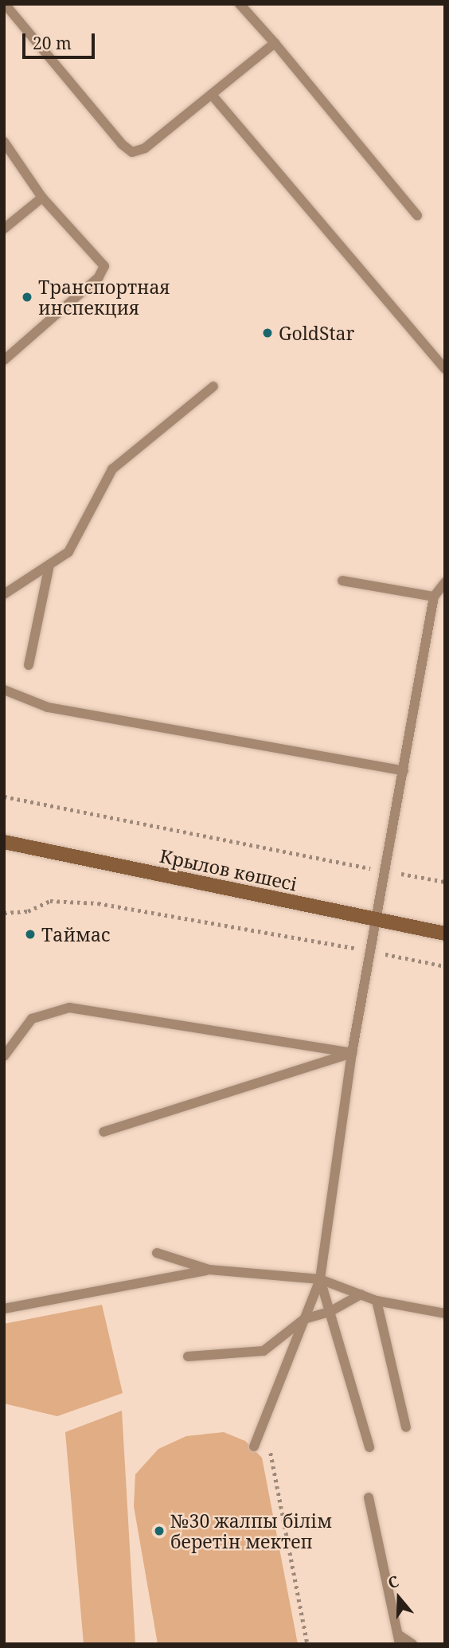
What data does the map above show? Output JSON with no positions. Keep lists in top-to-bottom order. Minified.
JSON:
{"streets":{"main road":["Крылов көшесі"]},"places":["Транспортная инспекция","GoldStar","Таймас","№30 жалпы білім беретін мектеп"],"scale_bar":"20 m","north":"top"}
